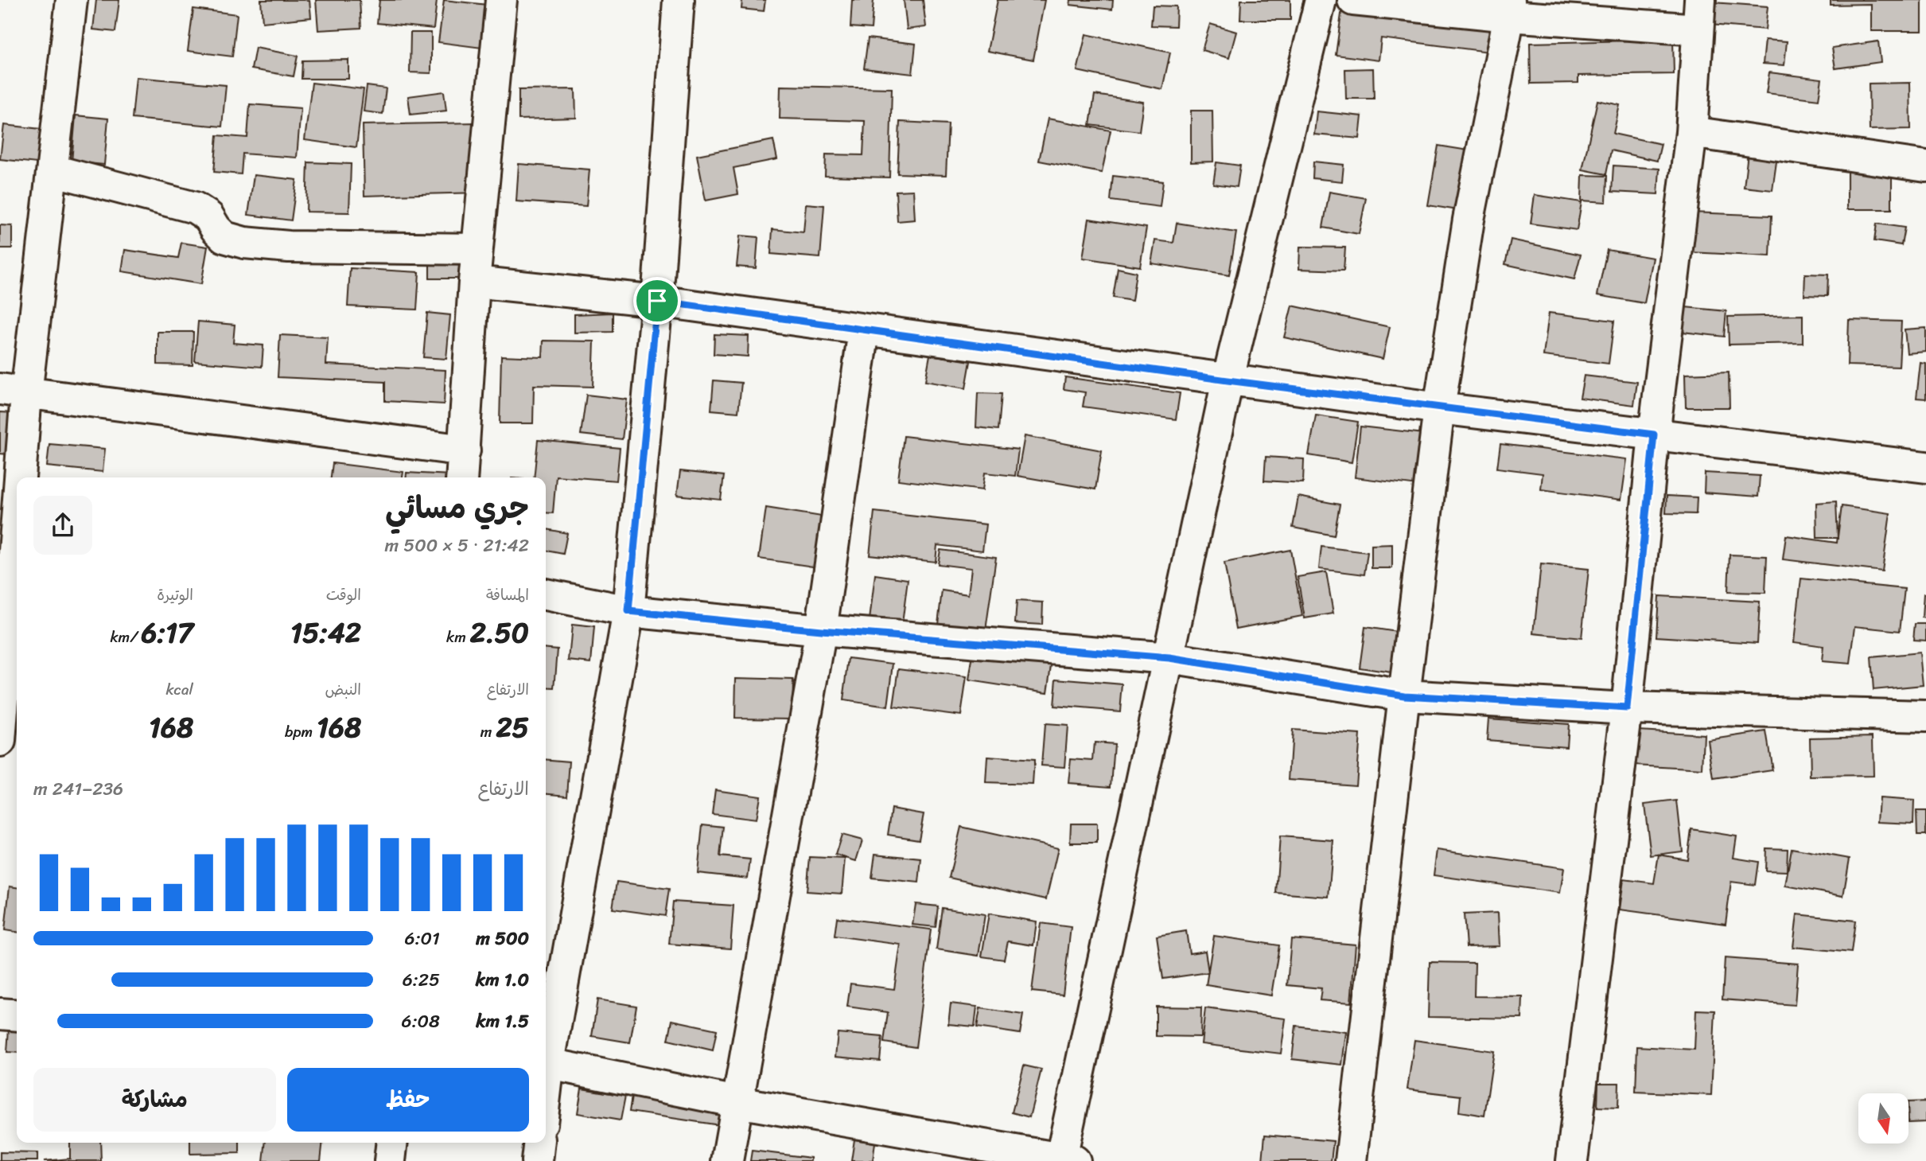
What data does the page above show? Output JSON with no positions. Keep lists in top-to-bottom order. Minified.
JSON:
{"north":"bottom","page":{"heading":["جري مسائي","21:42 · 5 × 500 m"],"stats":[["المسافة","2.50 km"],["الوقت","15:42"],["الوتيرة","6:17 /km"],["الارتفاع","25 m"],["النبض","168 bpm"],["kcal","168"]],"chart":["الارتفاع","236–241 m"],"list":[{"name":"500 m","note":"6:01"},{"name":"1.0 km","note":"6:25"},{"name":"1.5 km","note":"6:08"}],"buttons":["حفظ","مشاركة"]}}
